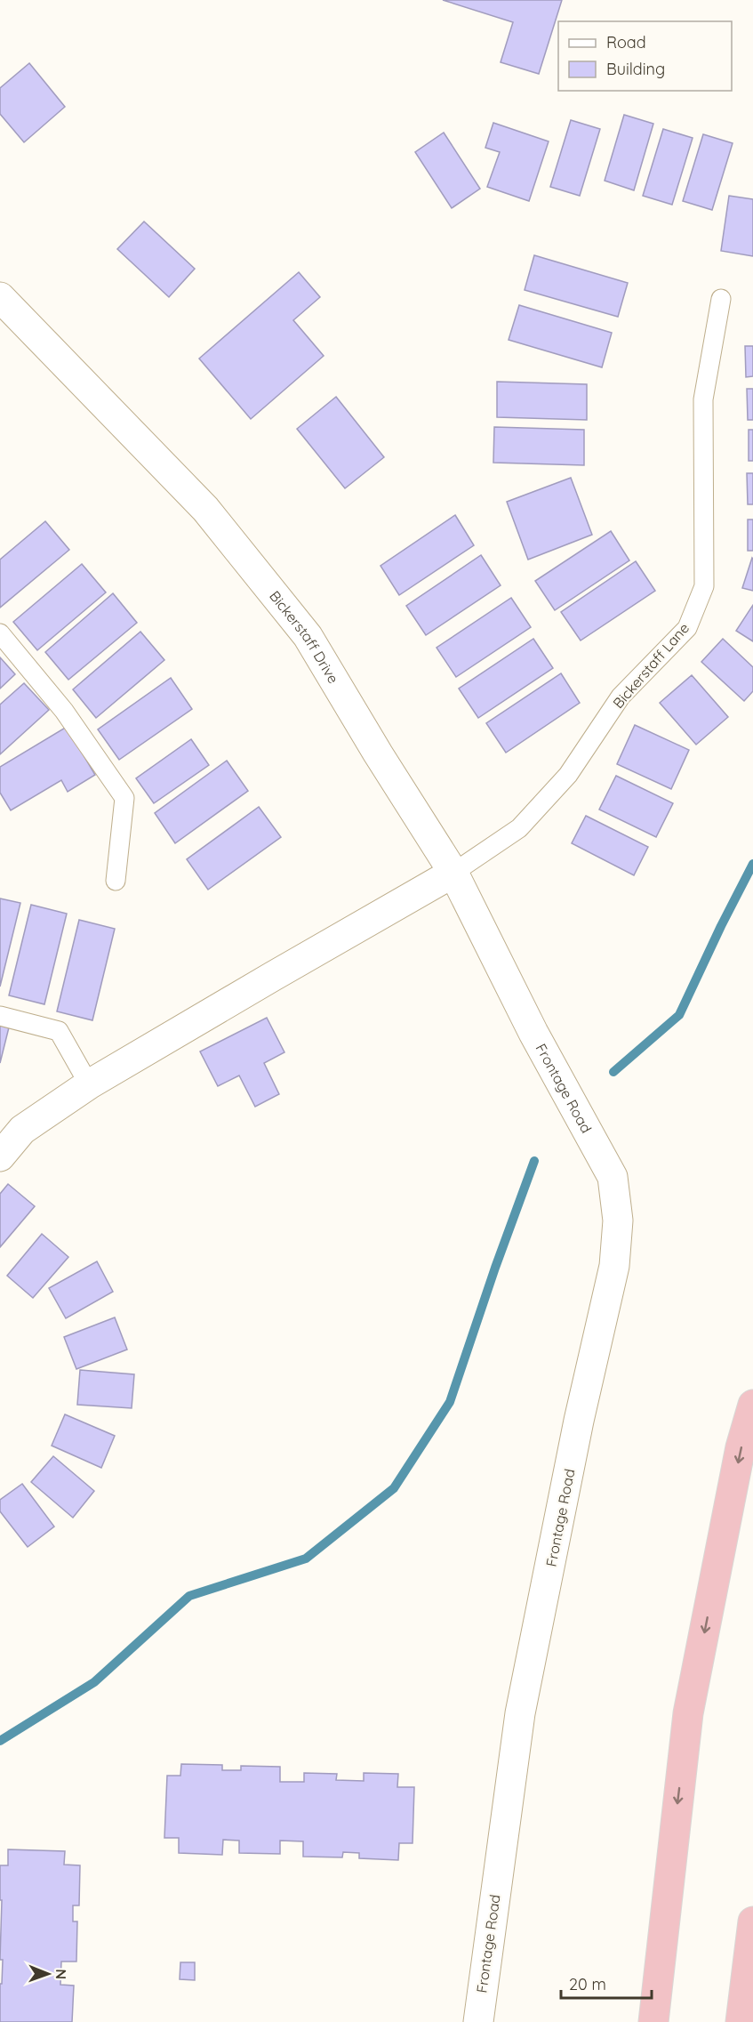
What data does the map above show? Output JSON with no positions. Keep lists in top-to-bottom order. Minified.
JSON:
{"streets":{"street":["Bickerstaff Drive","Frontage Road"],"lane":["Bickerstaff Lane"]},"crossings":[["Bickerstaff Drive","Bickerstaff Lane"],["Bickerstaff Drive","Frontage Road"]],"legend":["Road","Building"],"scale_bar":"20 m","north":"right"}
